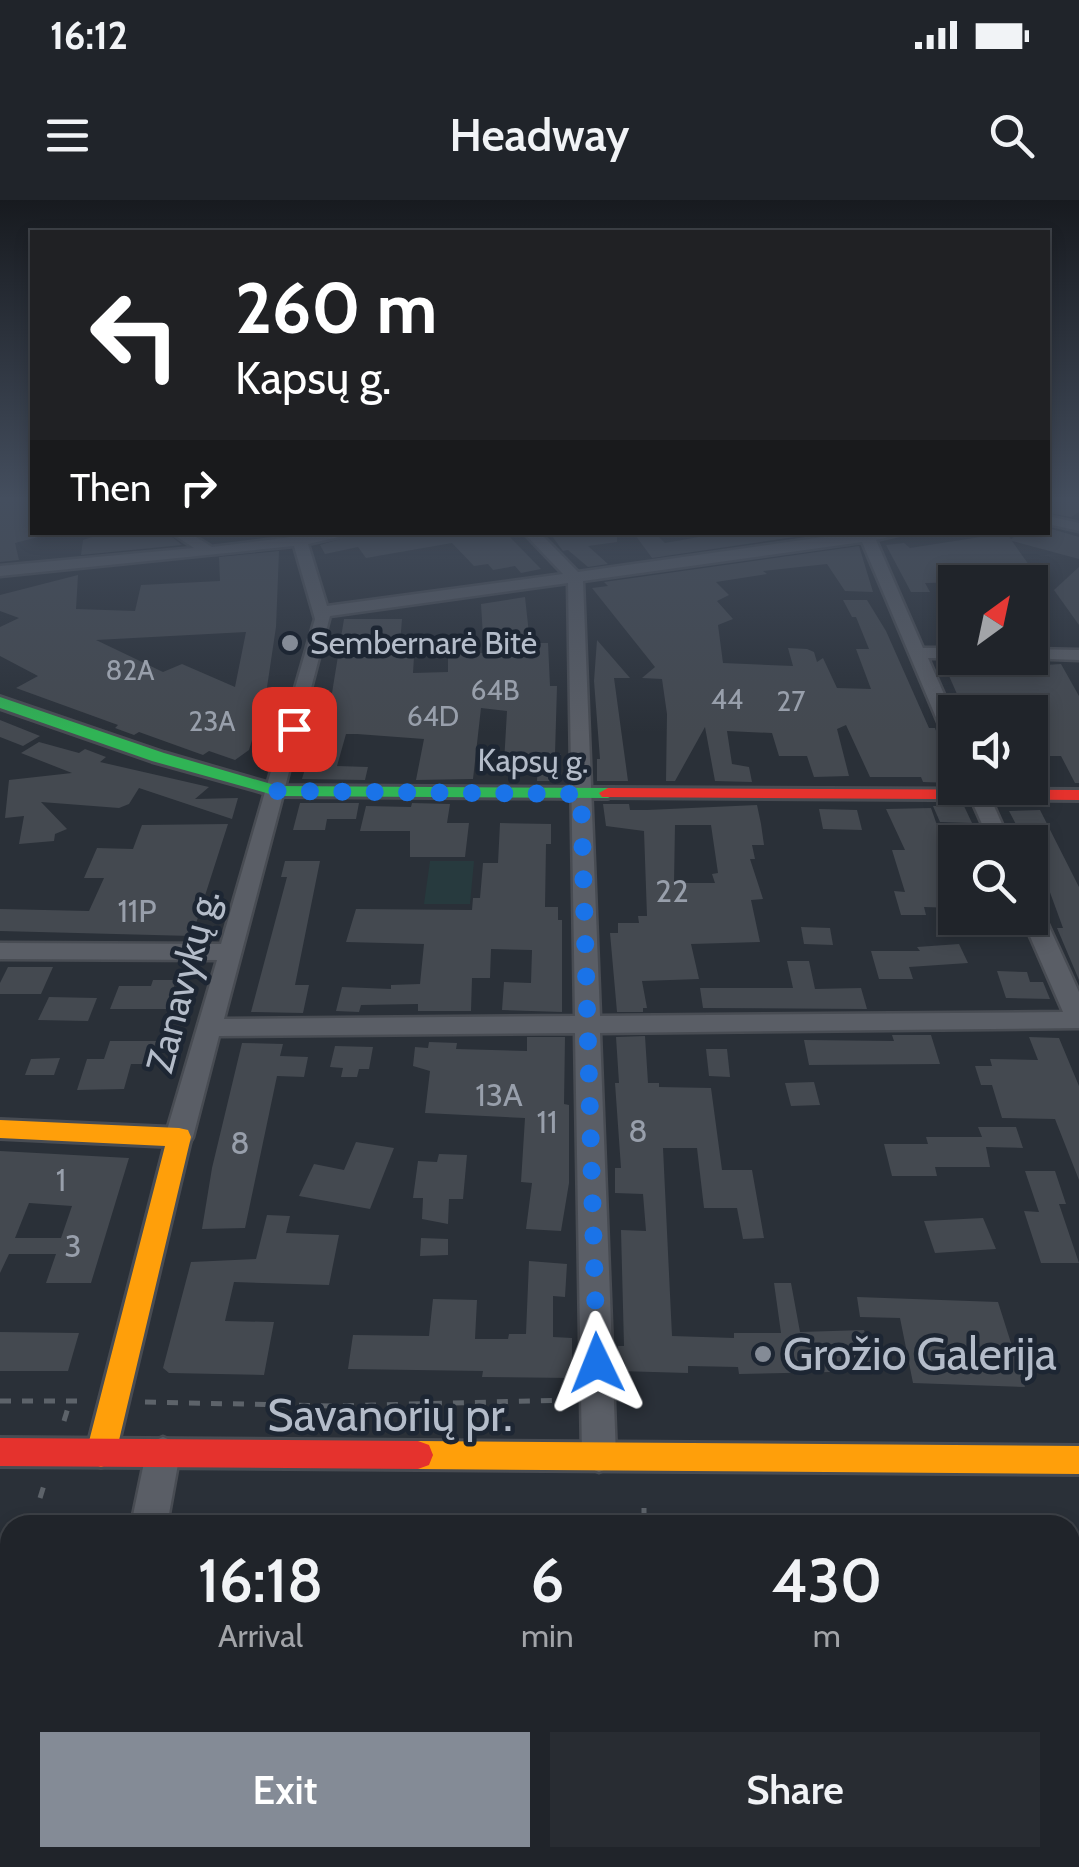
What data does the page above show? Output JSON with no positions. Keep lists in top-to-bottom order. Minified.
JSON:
{"streets":{"street":["Kapsų g.","Zanavykų g.","Savanorių pr."]},"crossings":[["Kapsų g.","Zanavykų g."],["Zanavykų g.","Savanorių pr."]],"places":["Sembernarė Bitė","Grožio Galerija"],"house_numbers":["82A","64B","44","27","64D","23A","22","11P","13A","11","8","8","1","3"],"north":"top right","page":{"status":"16:12","header":"Headway","turn":["260 m","Kapsų g."],"then":"Then","eta":["16:18","Arrival","6","min","430","m"],"buttons":["Exit","Share"]}}
